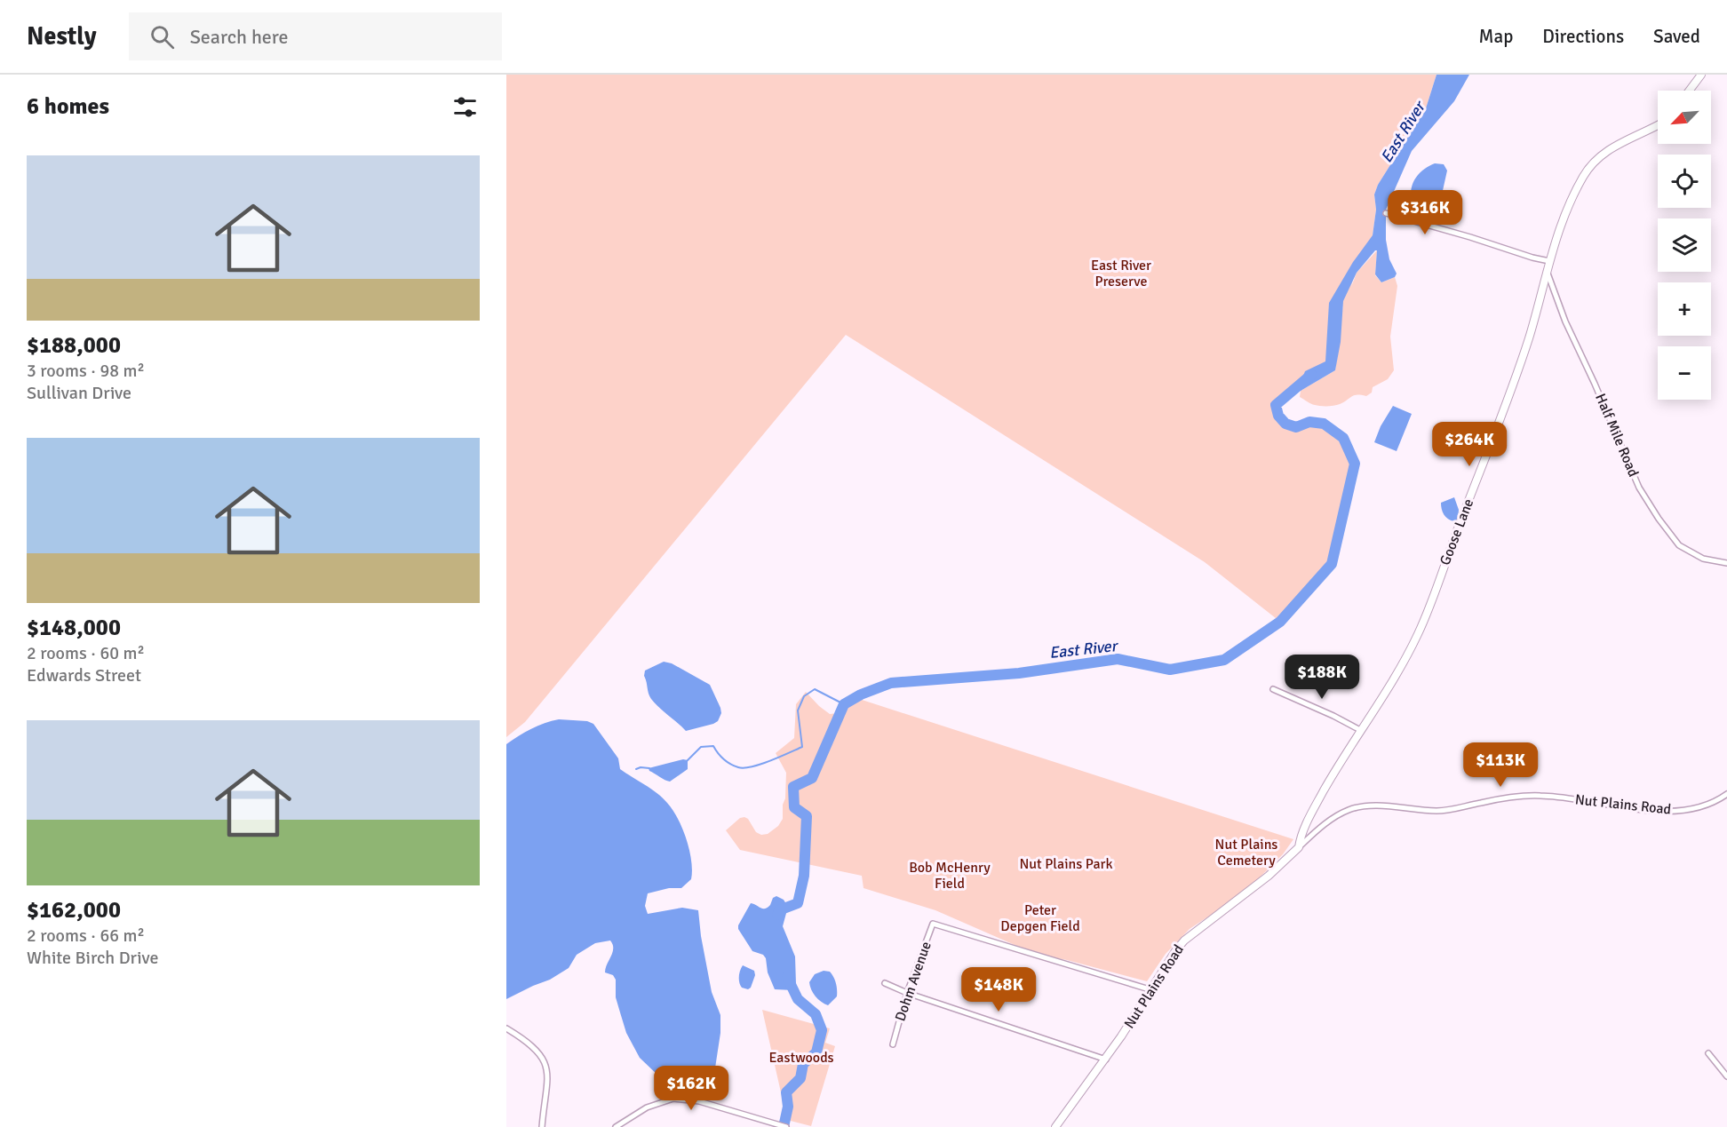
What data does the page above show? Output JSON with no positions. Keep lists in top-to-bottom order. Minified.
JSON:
{"streets":{"street":["Half Mile Road","Goose Lane","Nut Plains Road","Dohm Avenue"]},"crossings":[["Half Mile Road","Goose Lane"],["Goose Lane","Nut Plains Road"],["Nut Plains Road","Dohm Avenue"]],"water":["East River"],"parks":["East River Preserve","Nut Plains Cemetery","Nut Plains Park","Bob McHenry Field","Peter Depgen Field","Eastwoods"],"north":"bottom left","page":{"header":"Nestly","search":"Search here","nav":["Map","Directions","Saved"],"heading":"6 homes","map_buttons":["+","−"],"list":[{"name":"$188,000","note":"3 rooms · 98 m² · Sullivan Drive"},{"name":"$148,000","note":"2 rooms · 60 m² · Edwards Street"},{"name":"$162,000","note":"2 rooms · 66 m² · White Birch Drive"}],"price":["$316K","$264K","$188K","$113K","$148K","$162K"]}}
